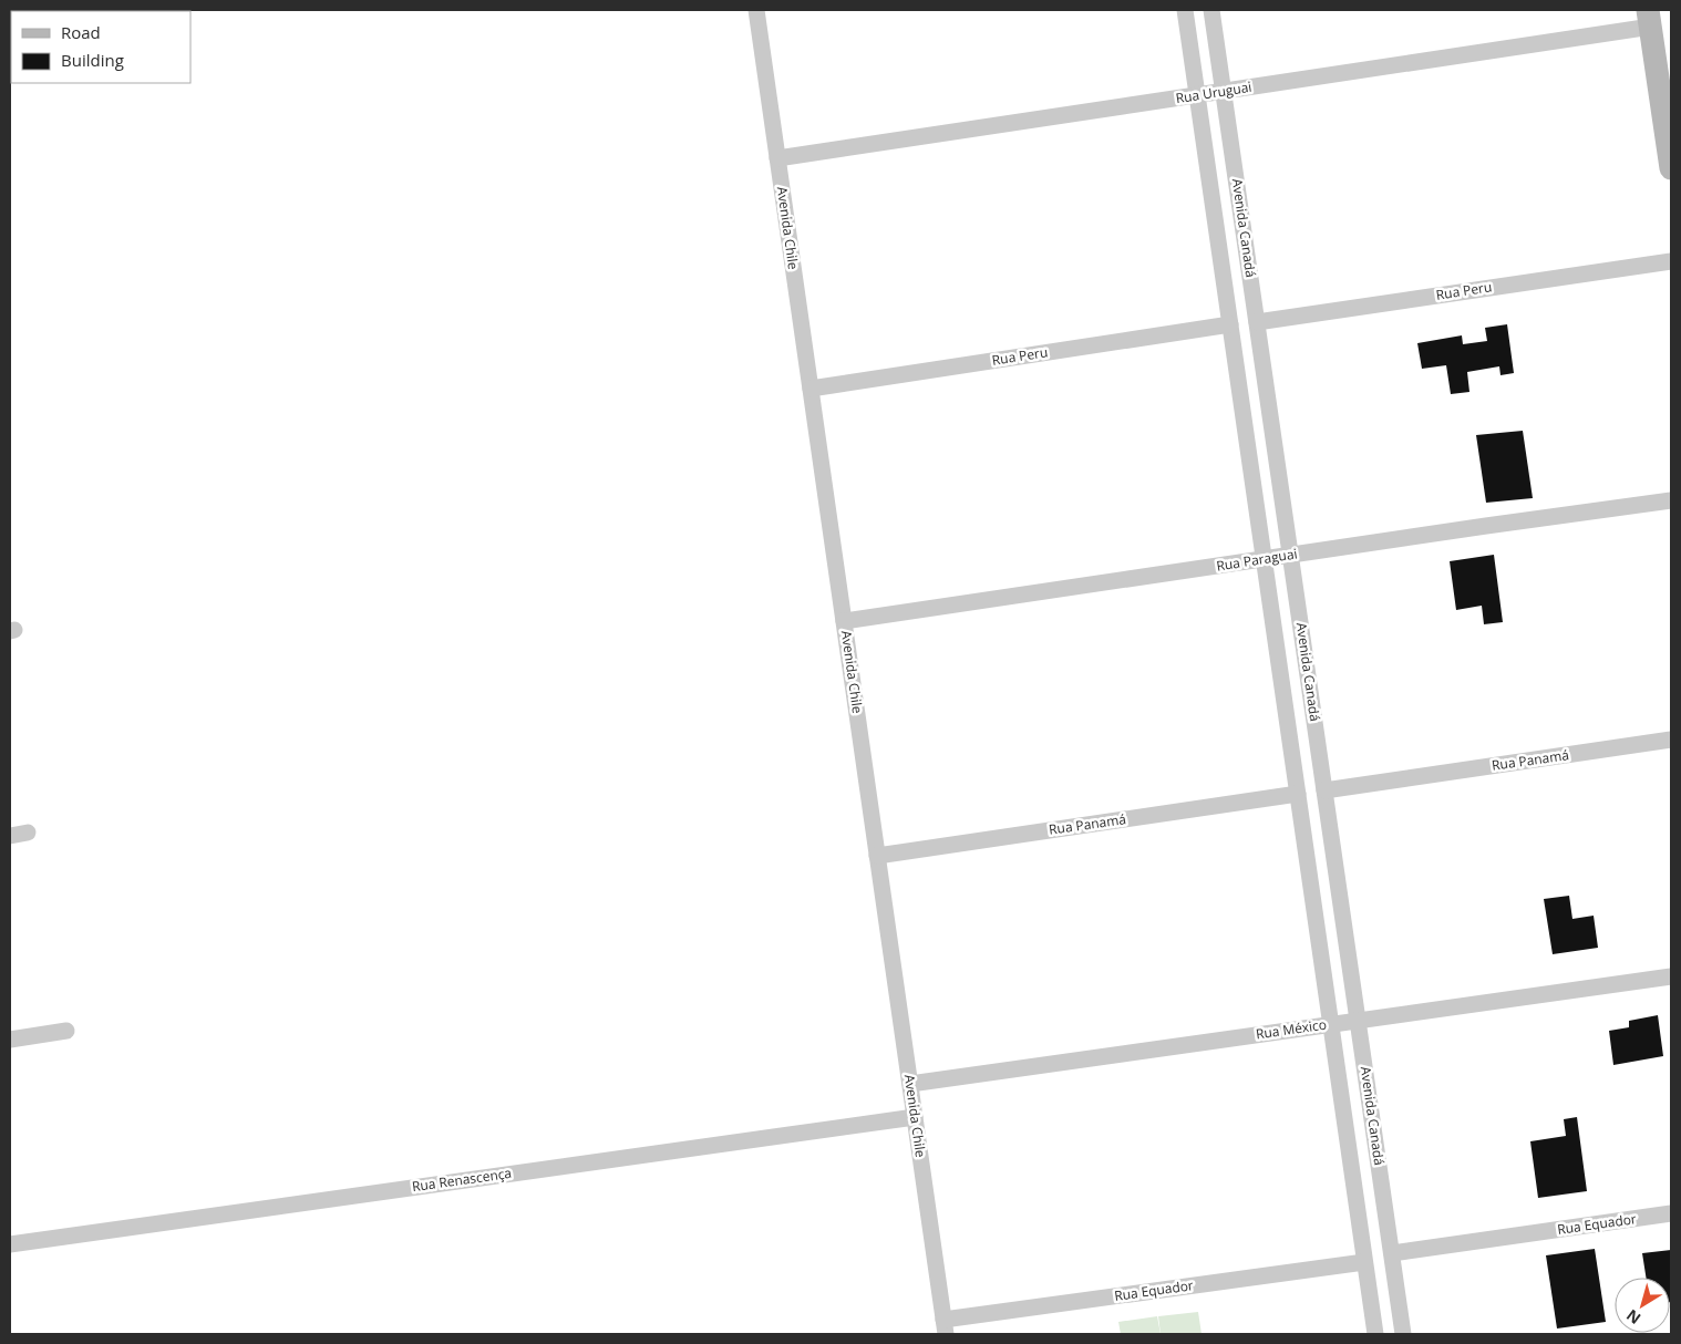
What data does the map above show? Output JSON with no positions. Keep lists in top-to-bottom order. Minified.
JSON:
{"streets":{"street":["Rua Uruguai","Avenida Chile","Avenida Canadá","Rua Peru","Rua Paraguai","Rua Panamá","Rua México","Rua Renascença","Rua Equador"]},"crossings":[["Rua Uruguai","Avenida Chile"],["Rua Uruguai","Avenida Canadá"],["Avenida Chile","Rua Peru"],["Avenida Chile","Rua Paraguai"],["Avenida Chile","Rua Panamá"],["Avenida Chile","Rua México"],["Avenida Chile","Rua Renascença"],["Avenida Chile","Rua Equador"],["Avenida Canadá","Rua Peru"],["Avenida Canadá","Rua Paraguai"],["Avenida Canadá","Rua Panamá"],["Avenida Canadá","Rua México"],["Avenida Canadá","Rua Equador"]],"legend":["Road","Building"],"north":"bottom left"}
